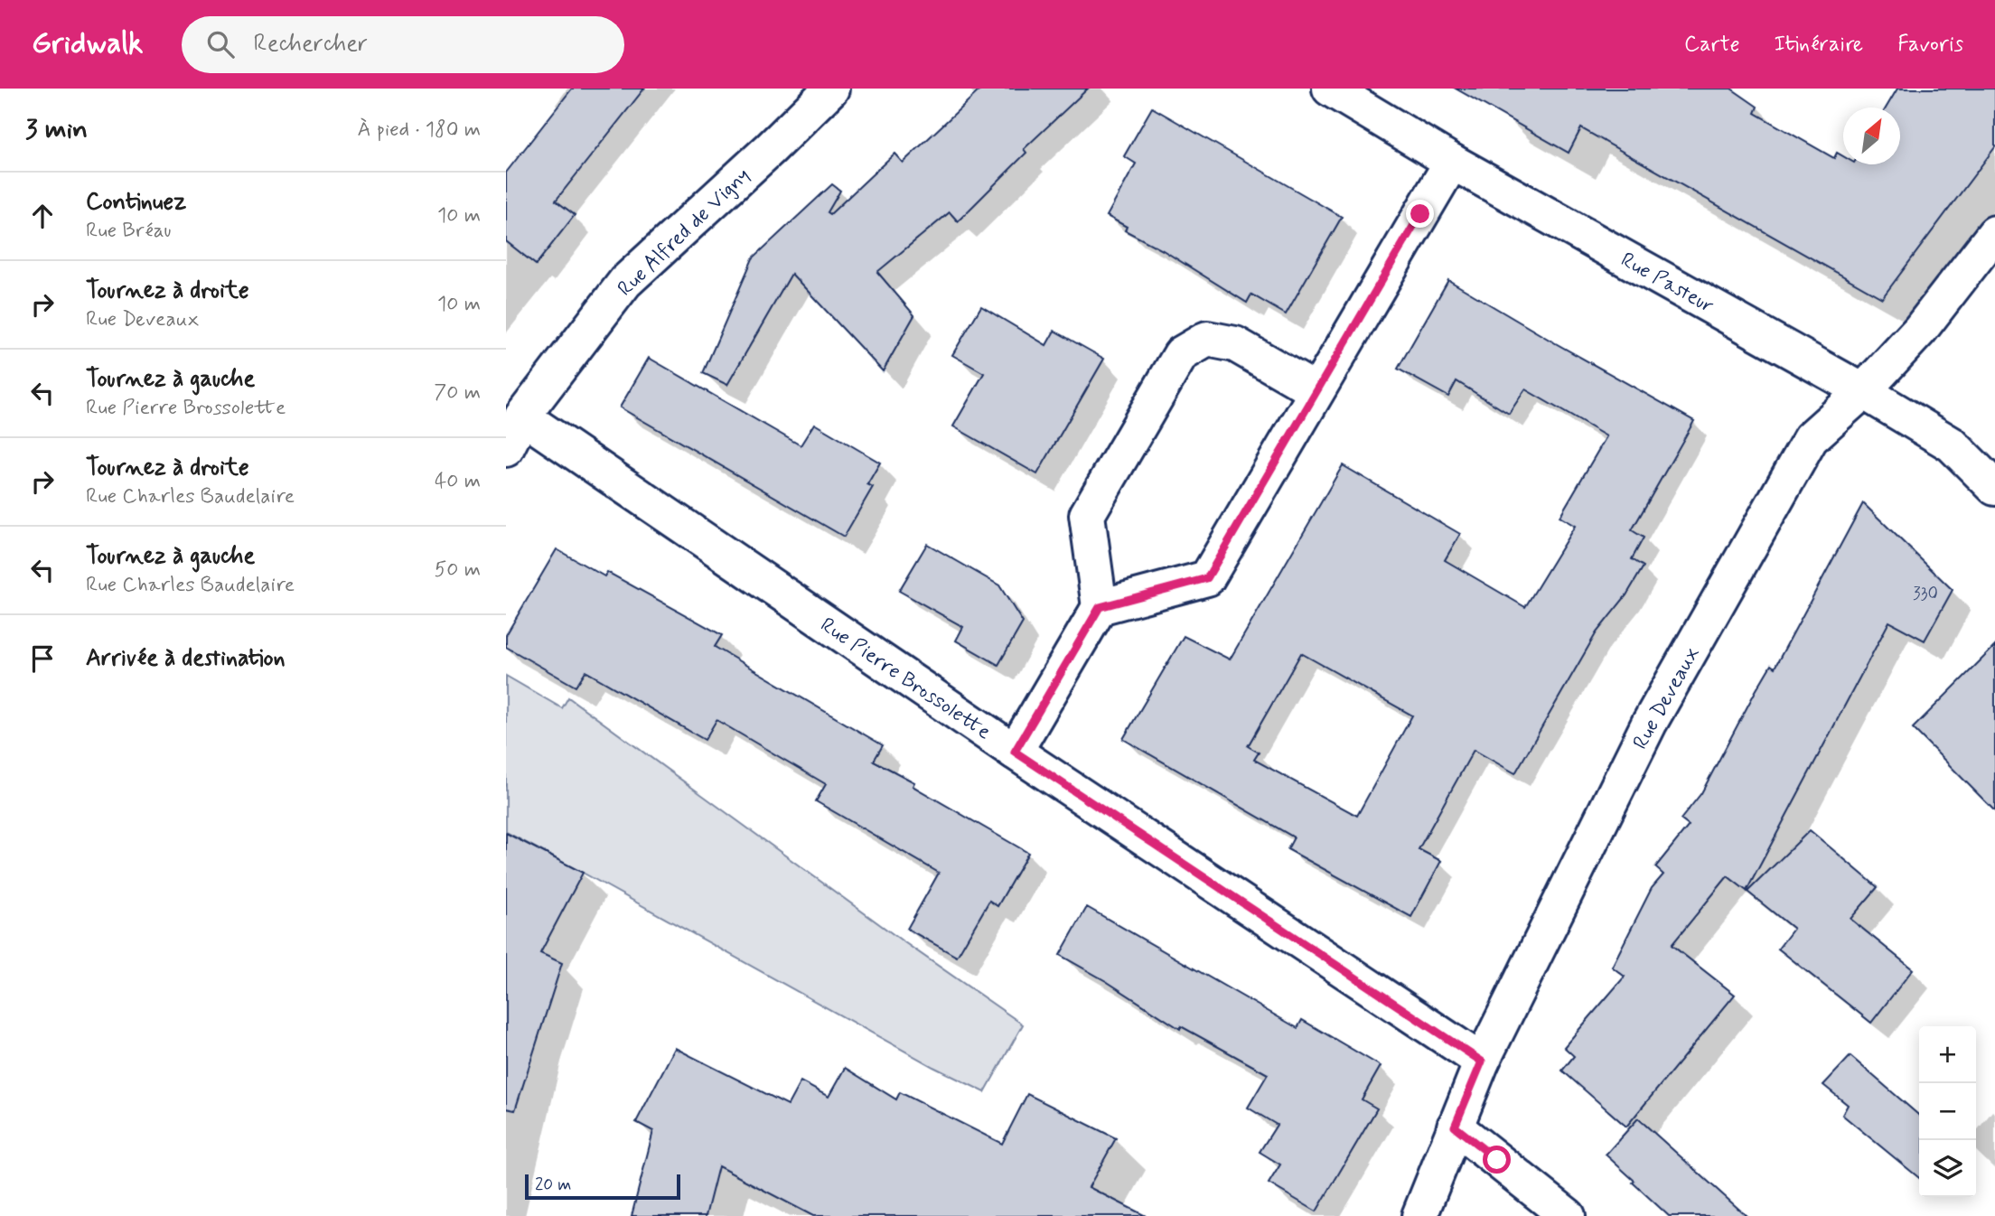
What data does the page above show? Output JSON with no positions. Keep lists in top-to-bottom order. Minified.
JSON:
{"streets":{"street":["Rue Alfred de Vigny","Rue Pasteur","Rue Pierre Brossolette","Rue Deveaux"]},"crossings":[["Rue Alfred de Vigny","Rue Pierre Brossolette"],["Rue Pasteur","Rue Deveaux"],["Rue Pierre Brossolette","Rue Deveaux"]],"house_numbers":["330"],"scale_bar":"20 m","north":"top right","page":{"header":"Gridwalk","search":"Rechercher","nav":["Carte","Itinéraire","Favoris"],"heading":["3 min","À pied · 180 m"],"list":[["Continuez","Rue Bréau","10 m"],["Tournez à droite","Rue Deveaux","10 m"],["Tournez à gauche","Rue Pierre Brossolette","70 m"],["Tournez à droite","Rue Charles Baudelaire","40 m"],["Tournez à gauche","Rue Charles Baudelaire","50 m"],"Arrivée à destination"],"map_buttons":["+","−"],"scale":"20 m"}}
